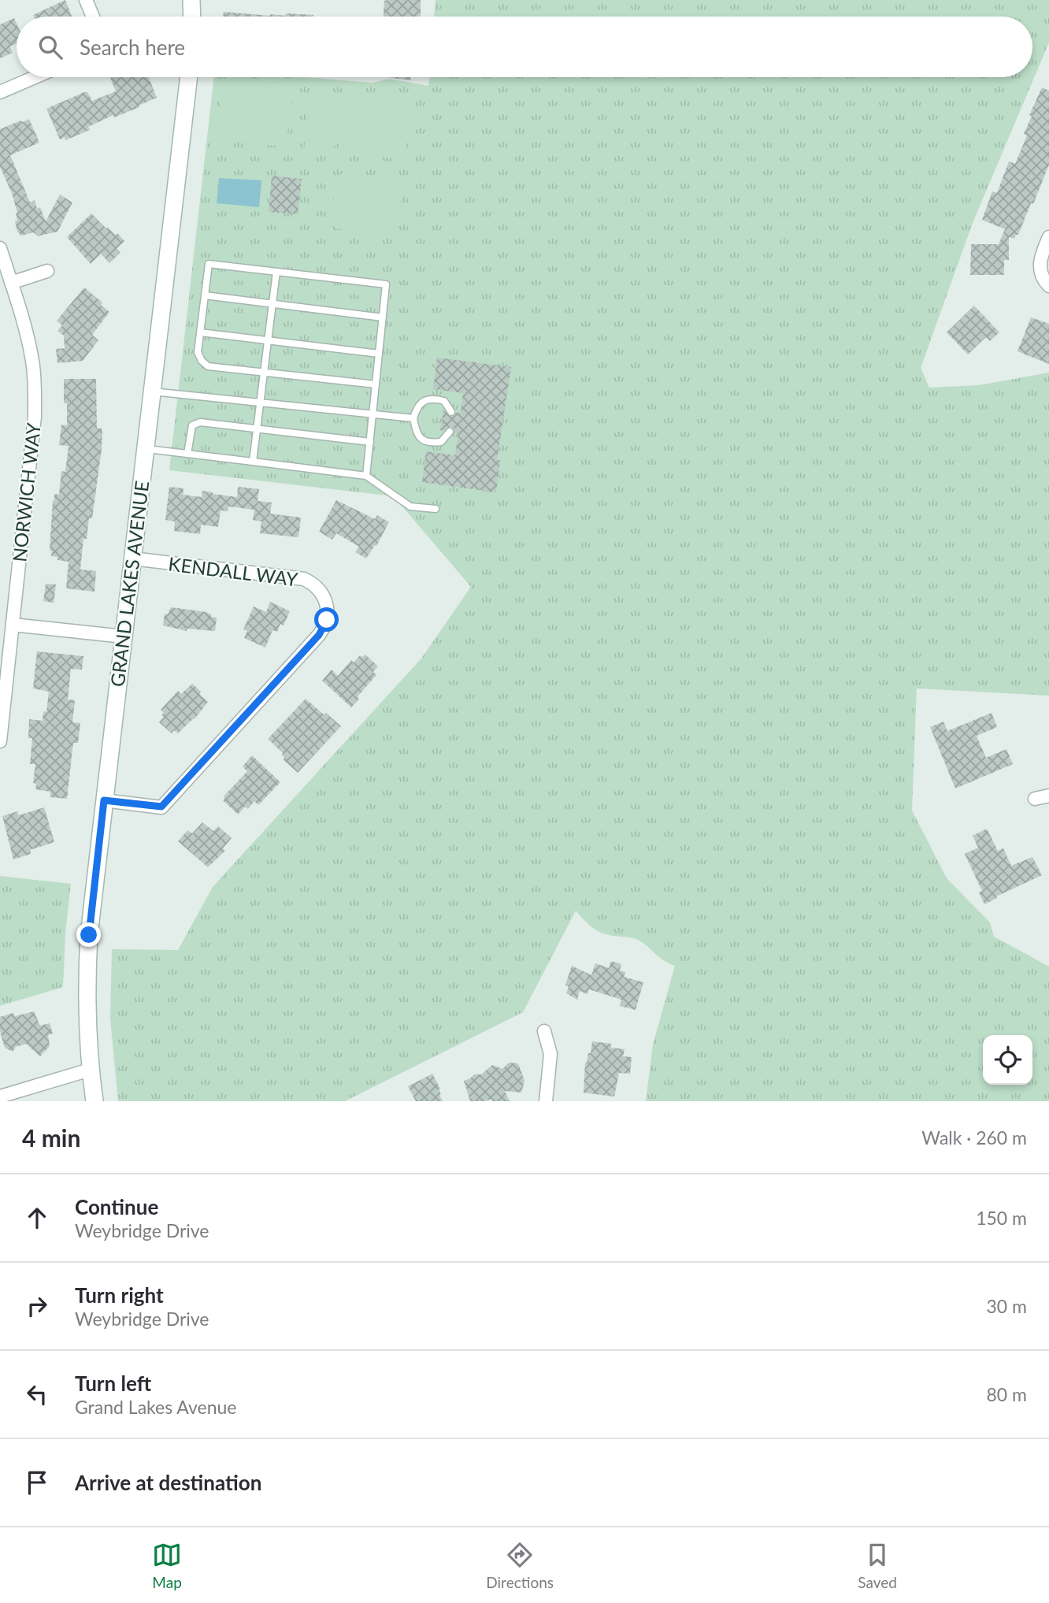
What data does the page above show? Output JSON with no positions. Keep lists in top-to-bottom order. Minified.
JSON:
{"streets":{"street":["NORWICH WAY","KENDALL WAY","GRAND LAKES AVENUE"]},"crossings":[["KENDALL WAY","GRAND LAKES AVENUE"]],"page":{"search":"Search here","heading":["4 min","Walk · 260 m"],"list":[["Continue","Weybridge Drive","150 m"],["Turn right","Weybridge Drive","30 m"],["Turn left","Grand Lakes Avenue","80 m"],"Arrive at destination"],"nav":["Map","Directions","Saved"]}}
